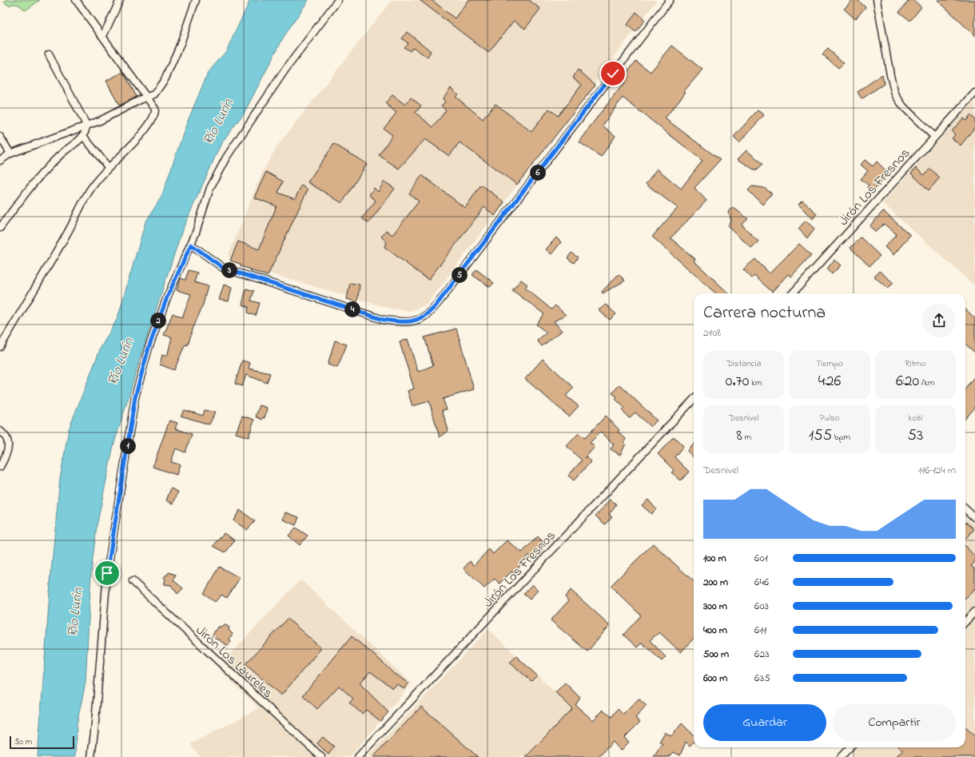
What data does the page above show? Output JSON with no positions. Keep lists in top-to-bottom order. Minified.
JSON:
{"streets":{"street":["Jirón Los Fresnos","Jirón Los Laureles"]},"water":["Río Lurín"],"scale_bar":"50 m","page":{"pins":["6","3","5","4","2","1"],"heading":["Carrera nocturna","21:08"],"stats":[["Distancia","0.70 km"],["Tiempo","4:26"],["Ritmo","6:20 /km"],["Desnivel","8 m"],["Pulso","155 bpm"],["kcal","53"]],"chart":["Desnivel","116–124 m"],"list":[{"name":"100 m","note":"6:01"},{"name":"200 m","note":"6:46"},{"name":"300 m","note":"6:03"},{"name":"400 m","note":"6:11"},{"name":"500 m","note":"6:23"},{"name":"600 m","note":"6:35"}],"buttons":["Guardar","Compartir"],"scale":"50 m"}}
